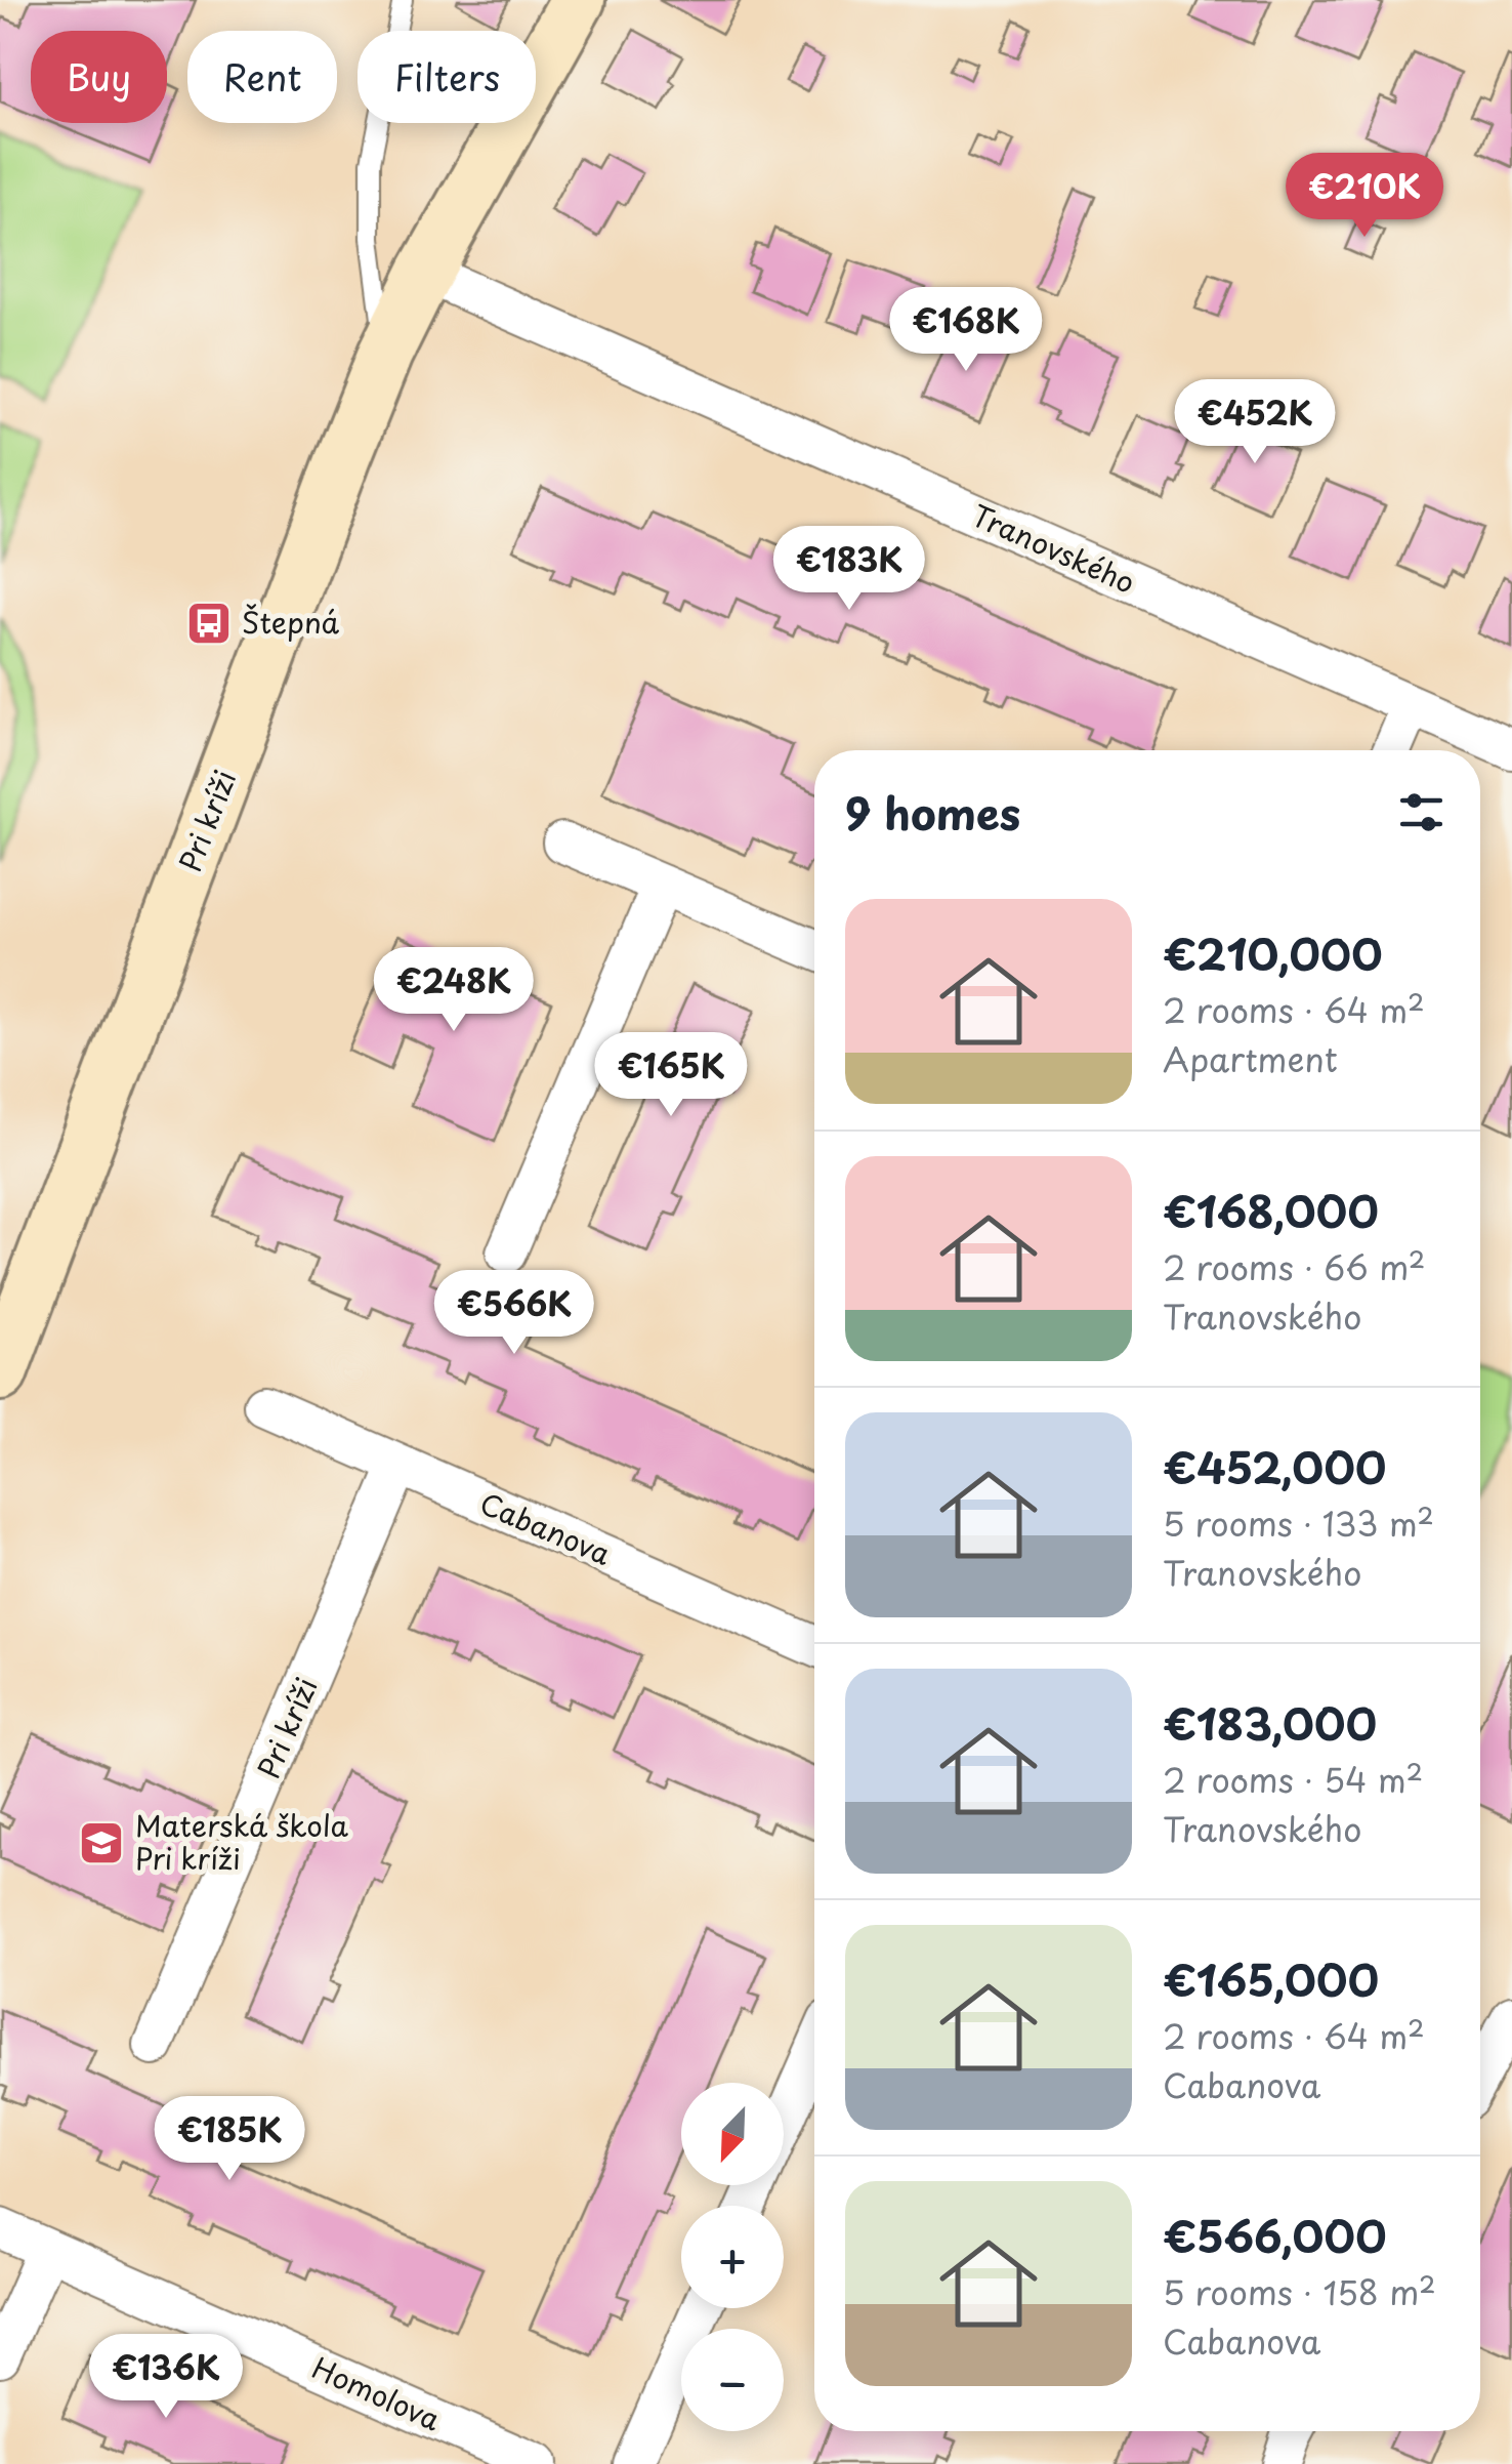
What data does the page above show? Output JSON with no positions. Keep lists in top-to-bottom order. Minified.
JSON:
{"streets":{"street":["Tranovského","Pri kríži","Cabanova","Homolova"]},"crossings":[["Tranovského","Pri kríži"],["Pri kríži","Cabanova"]],"places":{"bus stop":["Štepná"],"school or university":["Materská škola Pri kríži"]},"north":"bottom left","page":{"chip":["Buy","Rent","Filters"],"price":["€210K","€168K","€452K","€183K","€248K","€165K","€566K","€185K","€136K"],"heading":"9 homes","list":[{"name":"€210,000","note":"2 rooms · 64 m² · Apartment"},{"name":"€168,000","note":"2 rooms · 66 m² · Tranovského"},{"name":"€452,000","note":"5 rooms · 133 m² · Tranovského"},{"name":"€183,000","note":"2 rooms · 54 m² · Tranovského"},{"name":"€165,000","note":"2 rooms · 64 m² · Cabanova"},{"name":"€566,000","note":"5 rooms · 158 m² · Cabanova"}],"map_buttons":["+","−"]}}
